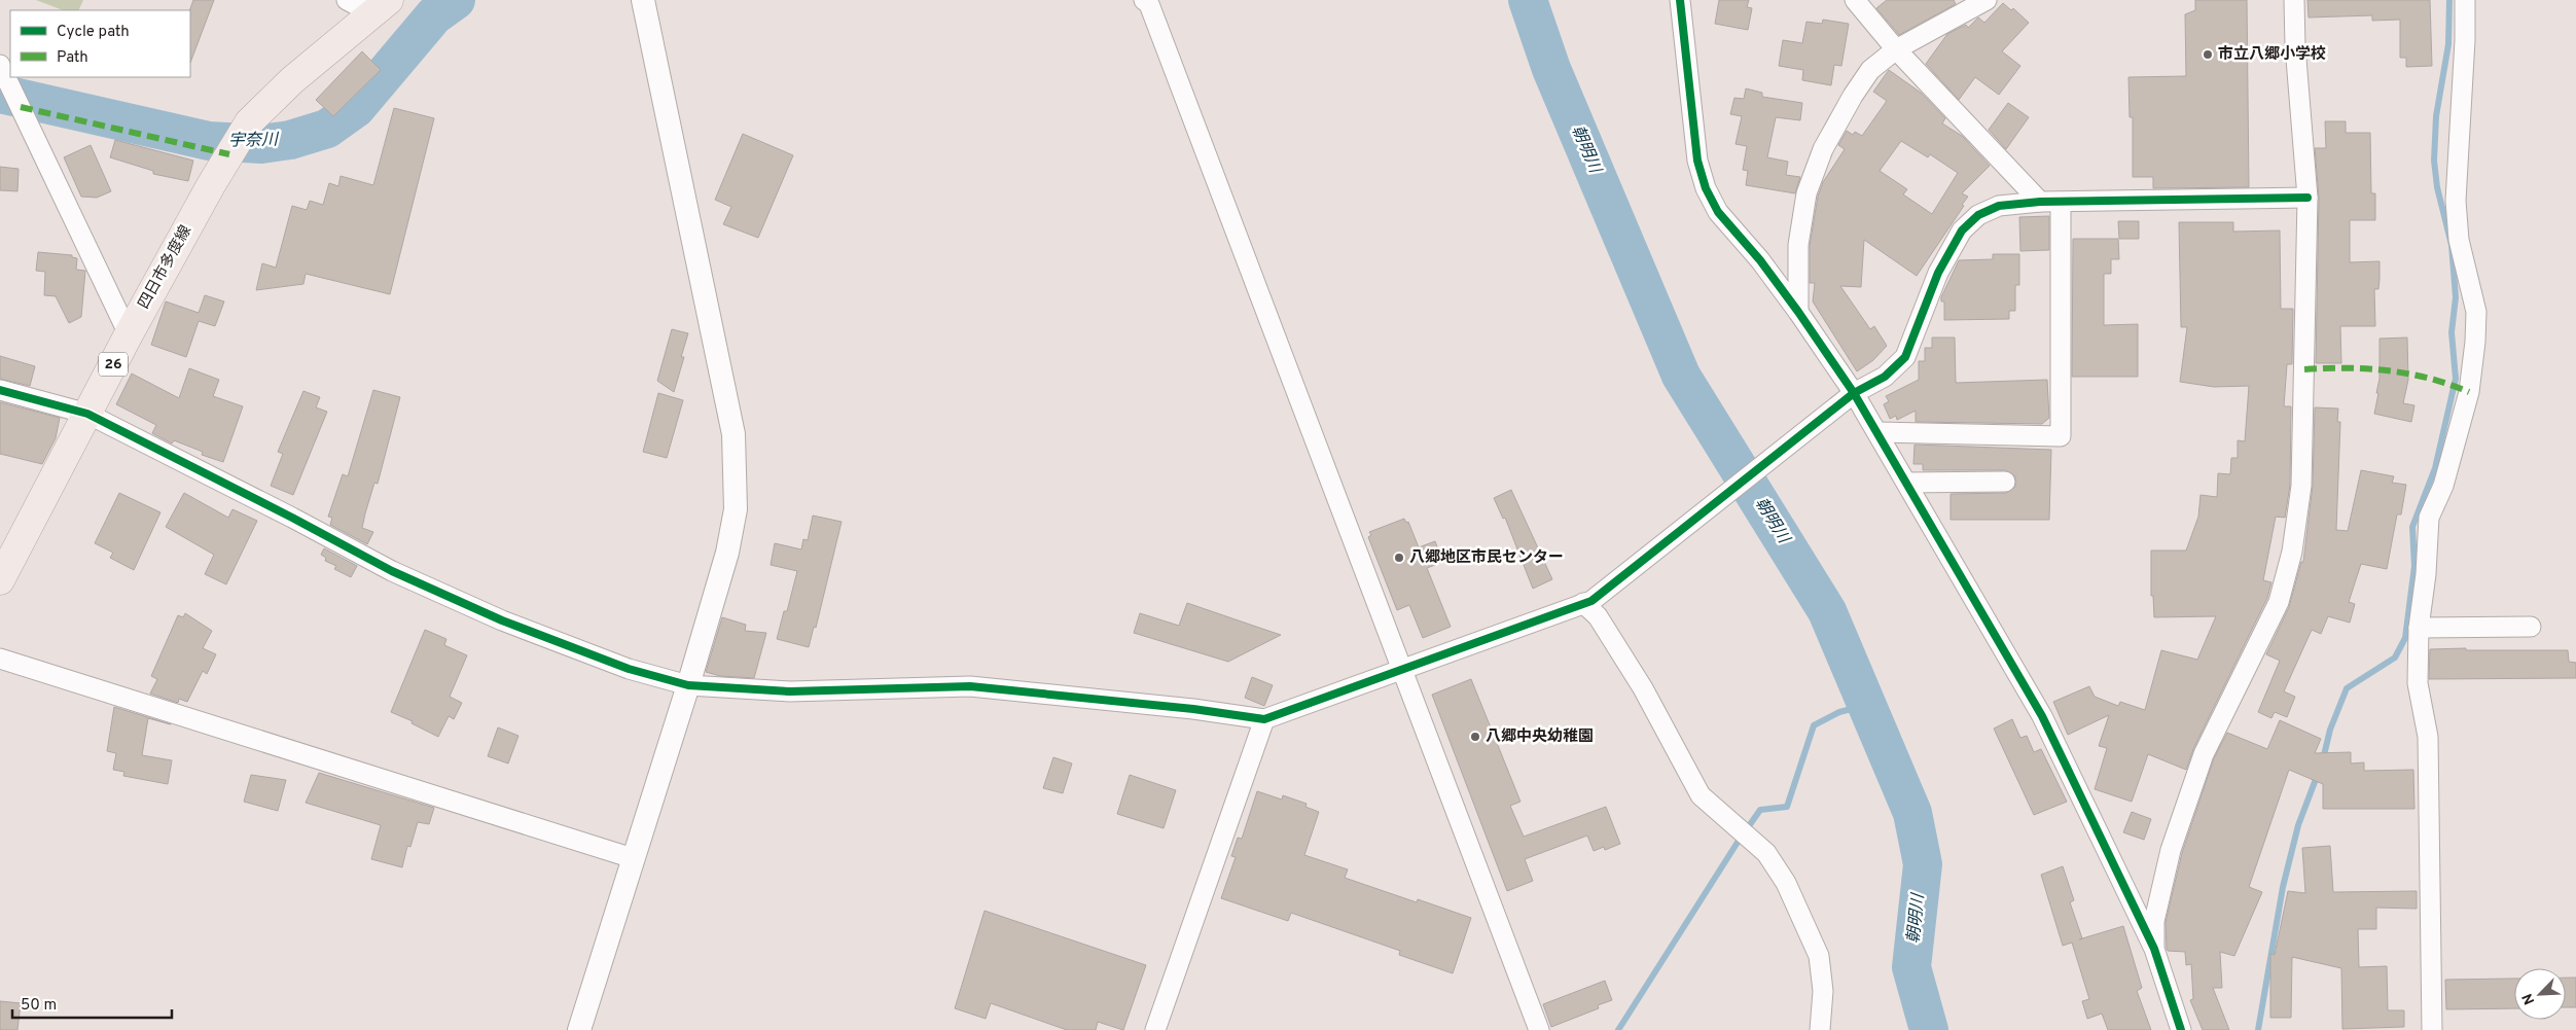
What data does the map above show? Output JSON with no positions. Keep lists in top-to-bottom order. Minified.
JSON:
{"streets":{"main road":["四日市多度線","26"]},"water":["宇奈川","朝明川"],"places":["市立八郷小学校","八郷地区市民センター","八郷中央幼稚園"],"legend":["Cycle path","Path"],"scale_bar":"50 m","north":"bottom left"}
